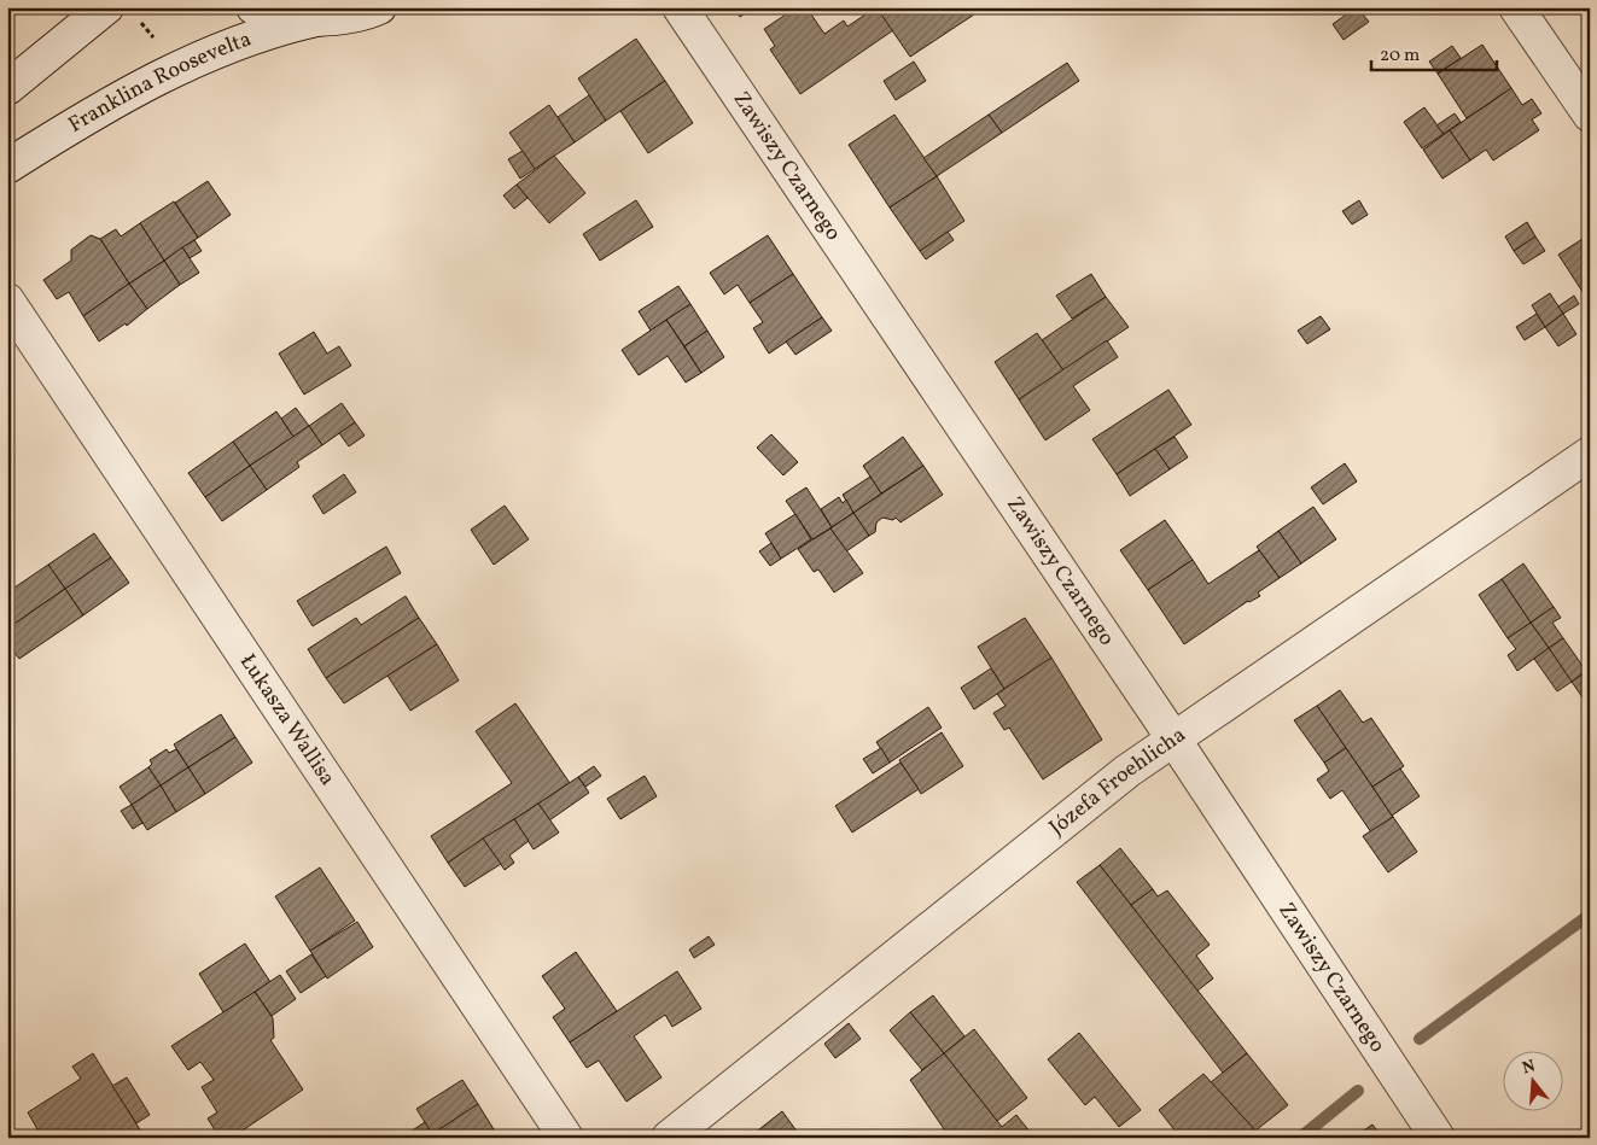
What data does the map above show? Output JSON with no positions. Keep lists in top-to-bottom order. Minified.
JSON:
{"streets":{"street":["Franklina Roosevelta","Zawiszy Czarnego","Łukasza Wallisa","Józefa Froehlicha"]},"crossings":[["Zawiszy Czarnego","Józefa Froehlicha"]],"scale_bar":"20 m","north":"top"}
